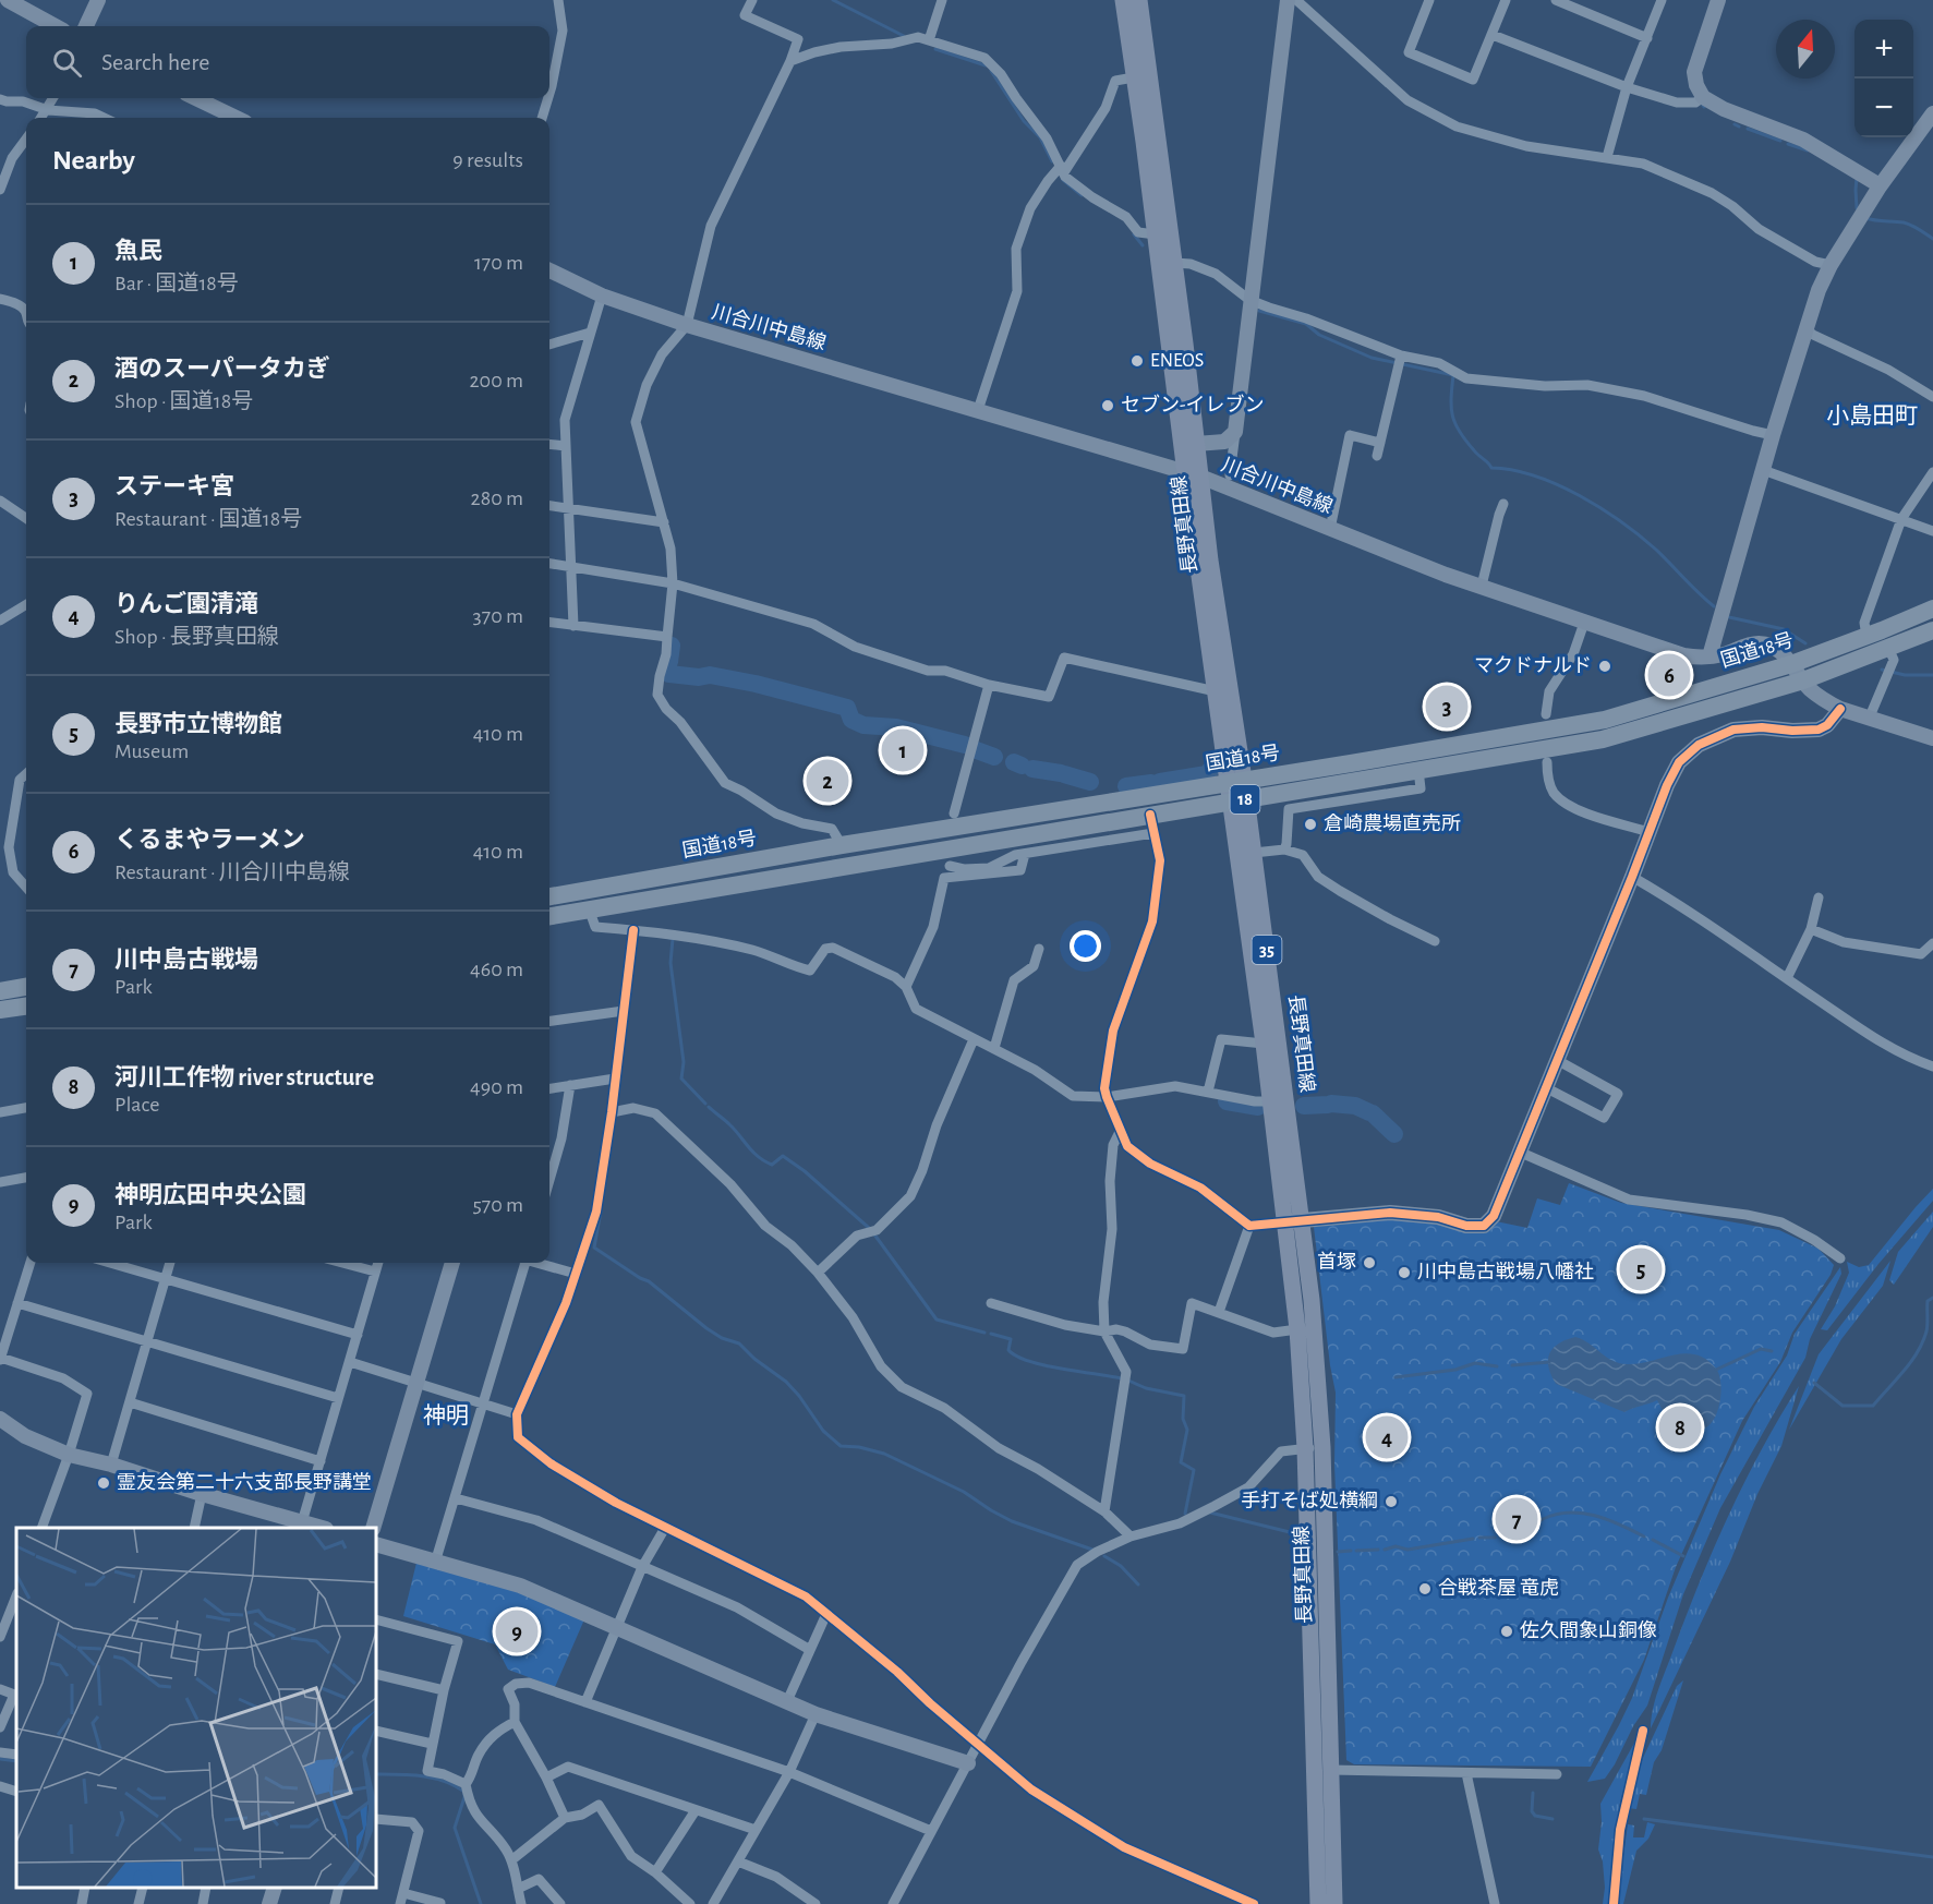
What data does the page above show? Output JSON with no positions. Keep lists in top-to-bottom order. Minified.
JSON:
{"streets":{"highway":["国道18号","18"],"main road":["長野真田線","35"],"street":["川合川中島線"]},"crossings":[["川合川中島線","長野真田線"],["川合川中島線","国道18号"],["長野真田線","国道18号"]],"districts":["小島田町","神明"],"places":["ENEOS","セブン-イレブン","マクドナルド","倉崎農場直売所","首塚","川中島古戦場八幡社","霊友会第二十六支部長野講堂","手打そば処横綱","合戦茶屋 竜虎","佐久間象山銅像"],"north":"top","page":{"map_buttons":["+","−"],"search":"Search here","heading":["Nearby","9 results"],"list":[{"mark":"1","name":"魚民","note":"Bar · 国道18号","value":"170 m"},{"mark":"2","name":"酒のスーパータカぎ","note":"Shop · 国道18号","value":"200 m"},{"mark":"3","name":"ステーキ宮","note":"Restaurant · 国道18号","value":"280 m"},{"mark":"4","name":"りんご園清滝","note":"Shop · 長野真田線","value":"370 m"},{"mark":"5","name":"長野市立博物館","note":"Museum","value":"410 m"},{"mark":"6","name":"くるまやラーメン","note":"Restaurant · 川合川中島線","value":"410 m"},{"mark":"7","name":"川中島古戦場","note":"Park","value":"460 m"},{"mark":"8","name":"河川工作物 river structure","note":"Place","value":"490 m"},{"mark":"9","name":"神明広田中央公園","note":"Park","value":"570 m"}],"pins":["6","3","1","2","5","8","4","7","9"]}}
